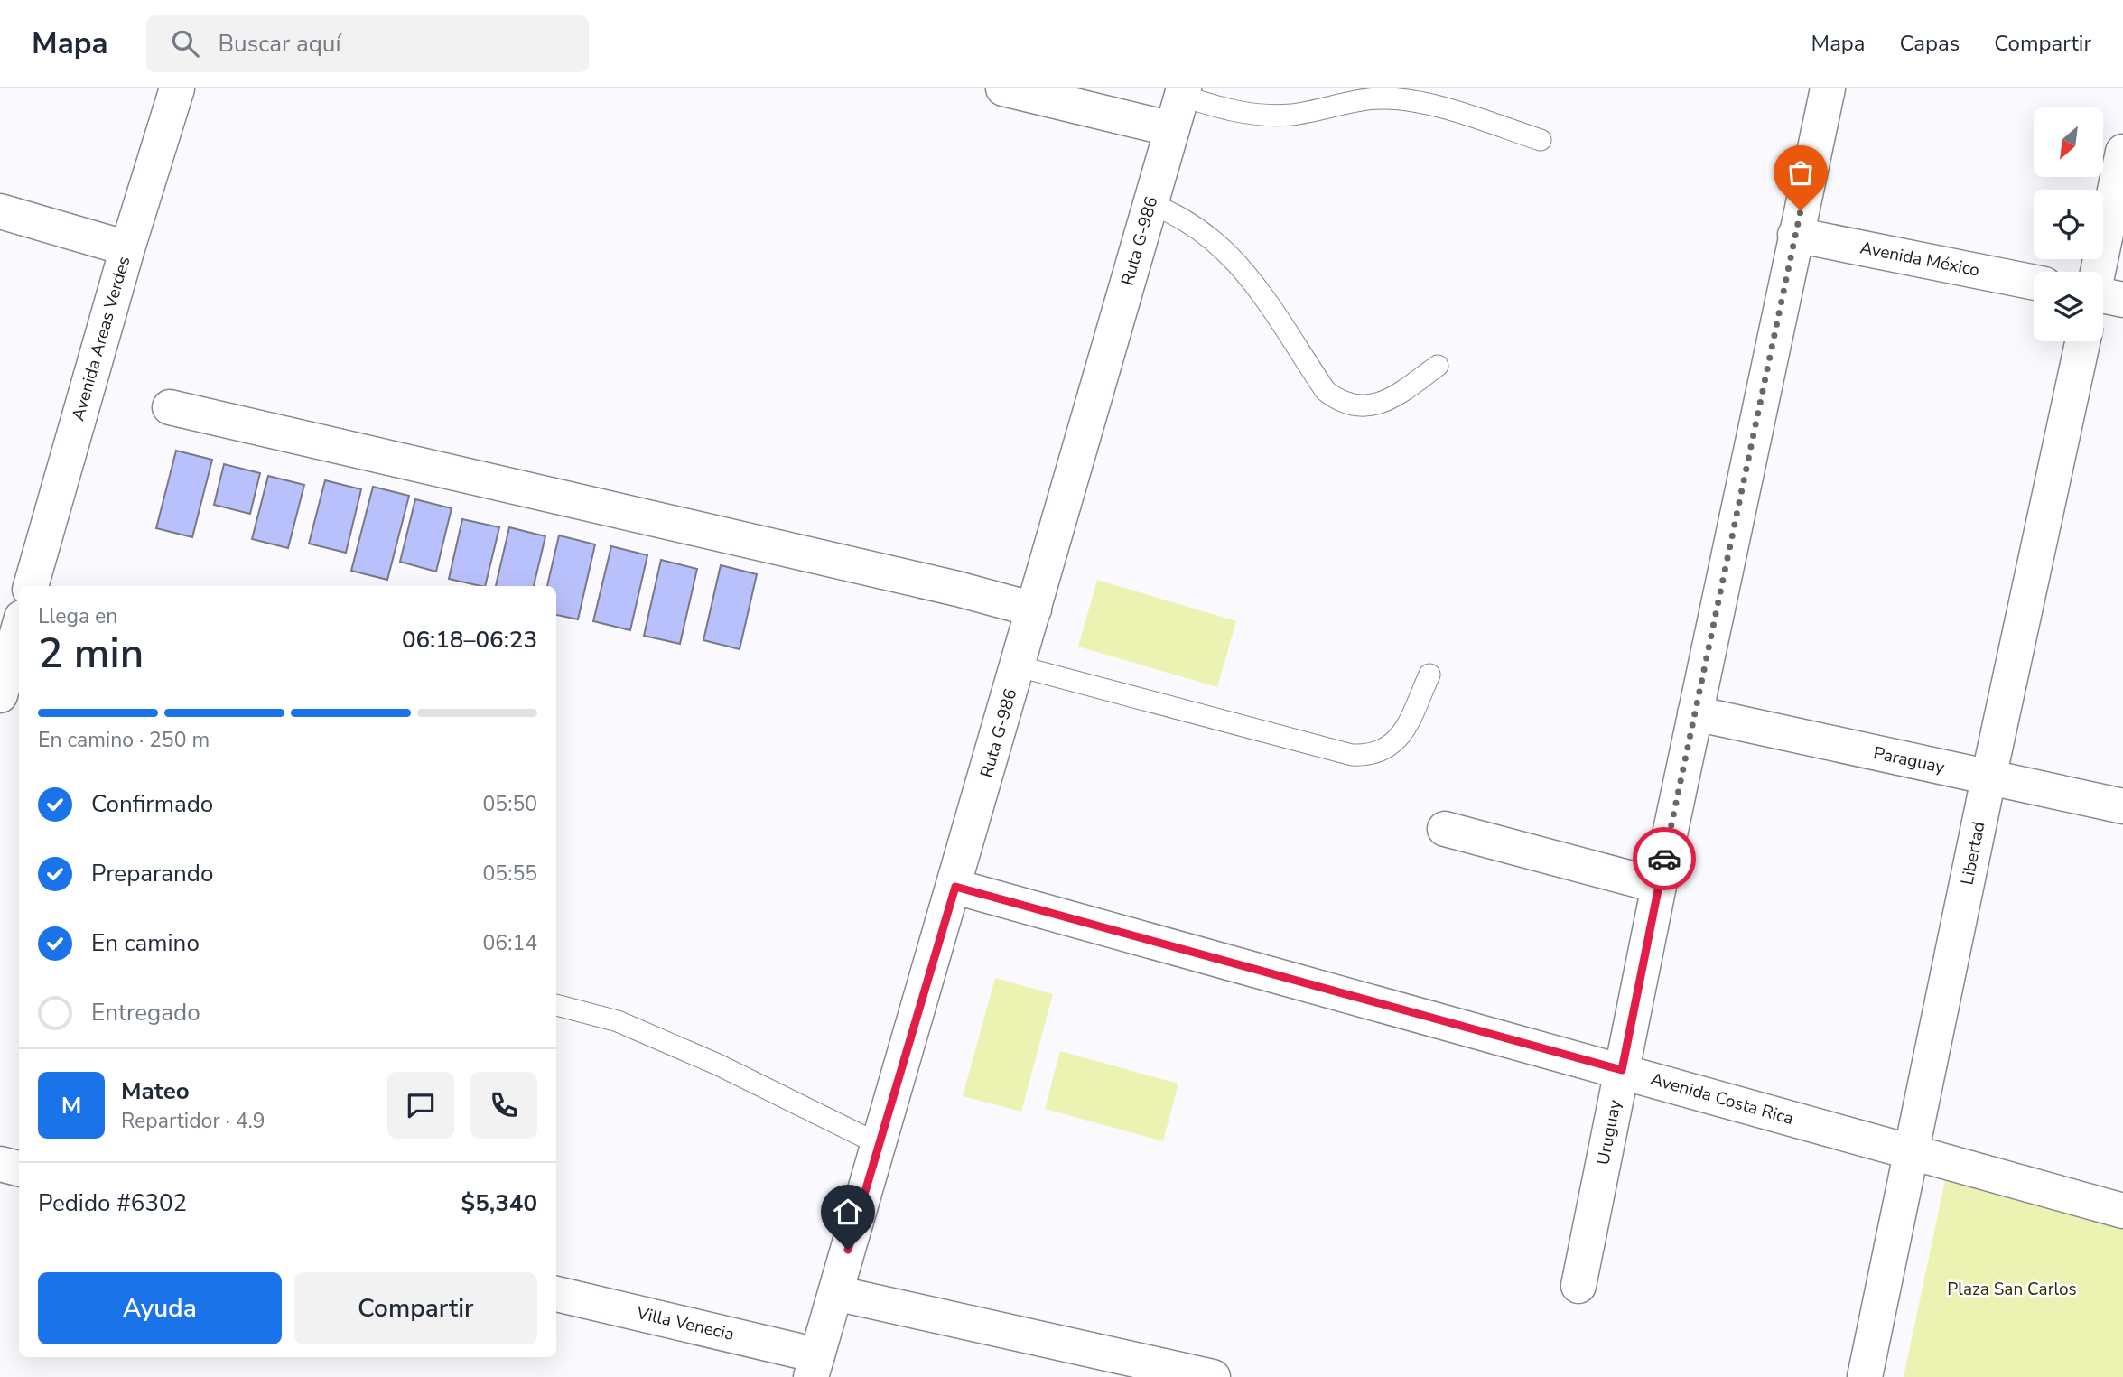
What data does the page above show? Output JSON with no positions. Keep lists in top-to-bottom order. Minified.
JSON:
{"streets":{"street":["Ruta G-986","Avenida México","Avenida Areas Verdes","Paraguay","Libertad","Avenida Costa Rica","Uruguay","Villa Venecia"]},"crossings":[["Ruta G-986","Avenida Costa Rica"],["Ruta G-986","Villa Venecia"],["Avenida México","Uruguay"],["Paraguay","Libertad"],["Paraguay","Uruguay"],["Libertad","Avenida Costa Rica"],["Avenida Costa Rica","Uruguay"]],"parks":["Plaza San Carlos"],"north":"bottom left","page":{"header":"Mapa","search":"Buscar aquí","nav":["Mapa","Capas","Compartir"],"heading":["2 min","Llega en","06:18–06:23"],"panel":["Mateo","Repartidor · 4.9","Pedido #6302","$5,340"],"bar":"En camino · 250 m","list":[["Confirmado","05:50"],["Preparando","05:55"],["En camino","06:14"],"Entregado"],"round":"M","buttons":["Ayuda","Compartir"]}}
